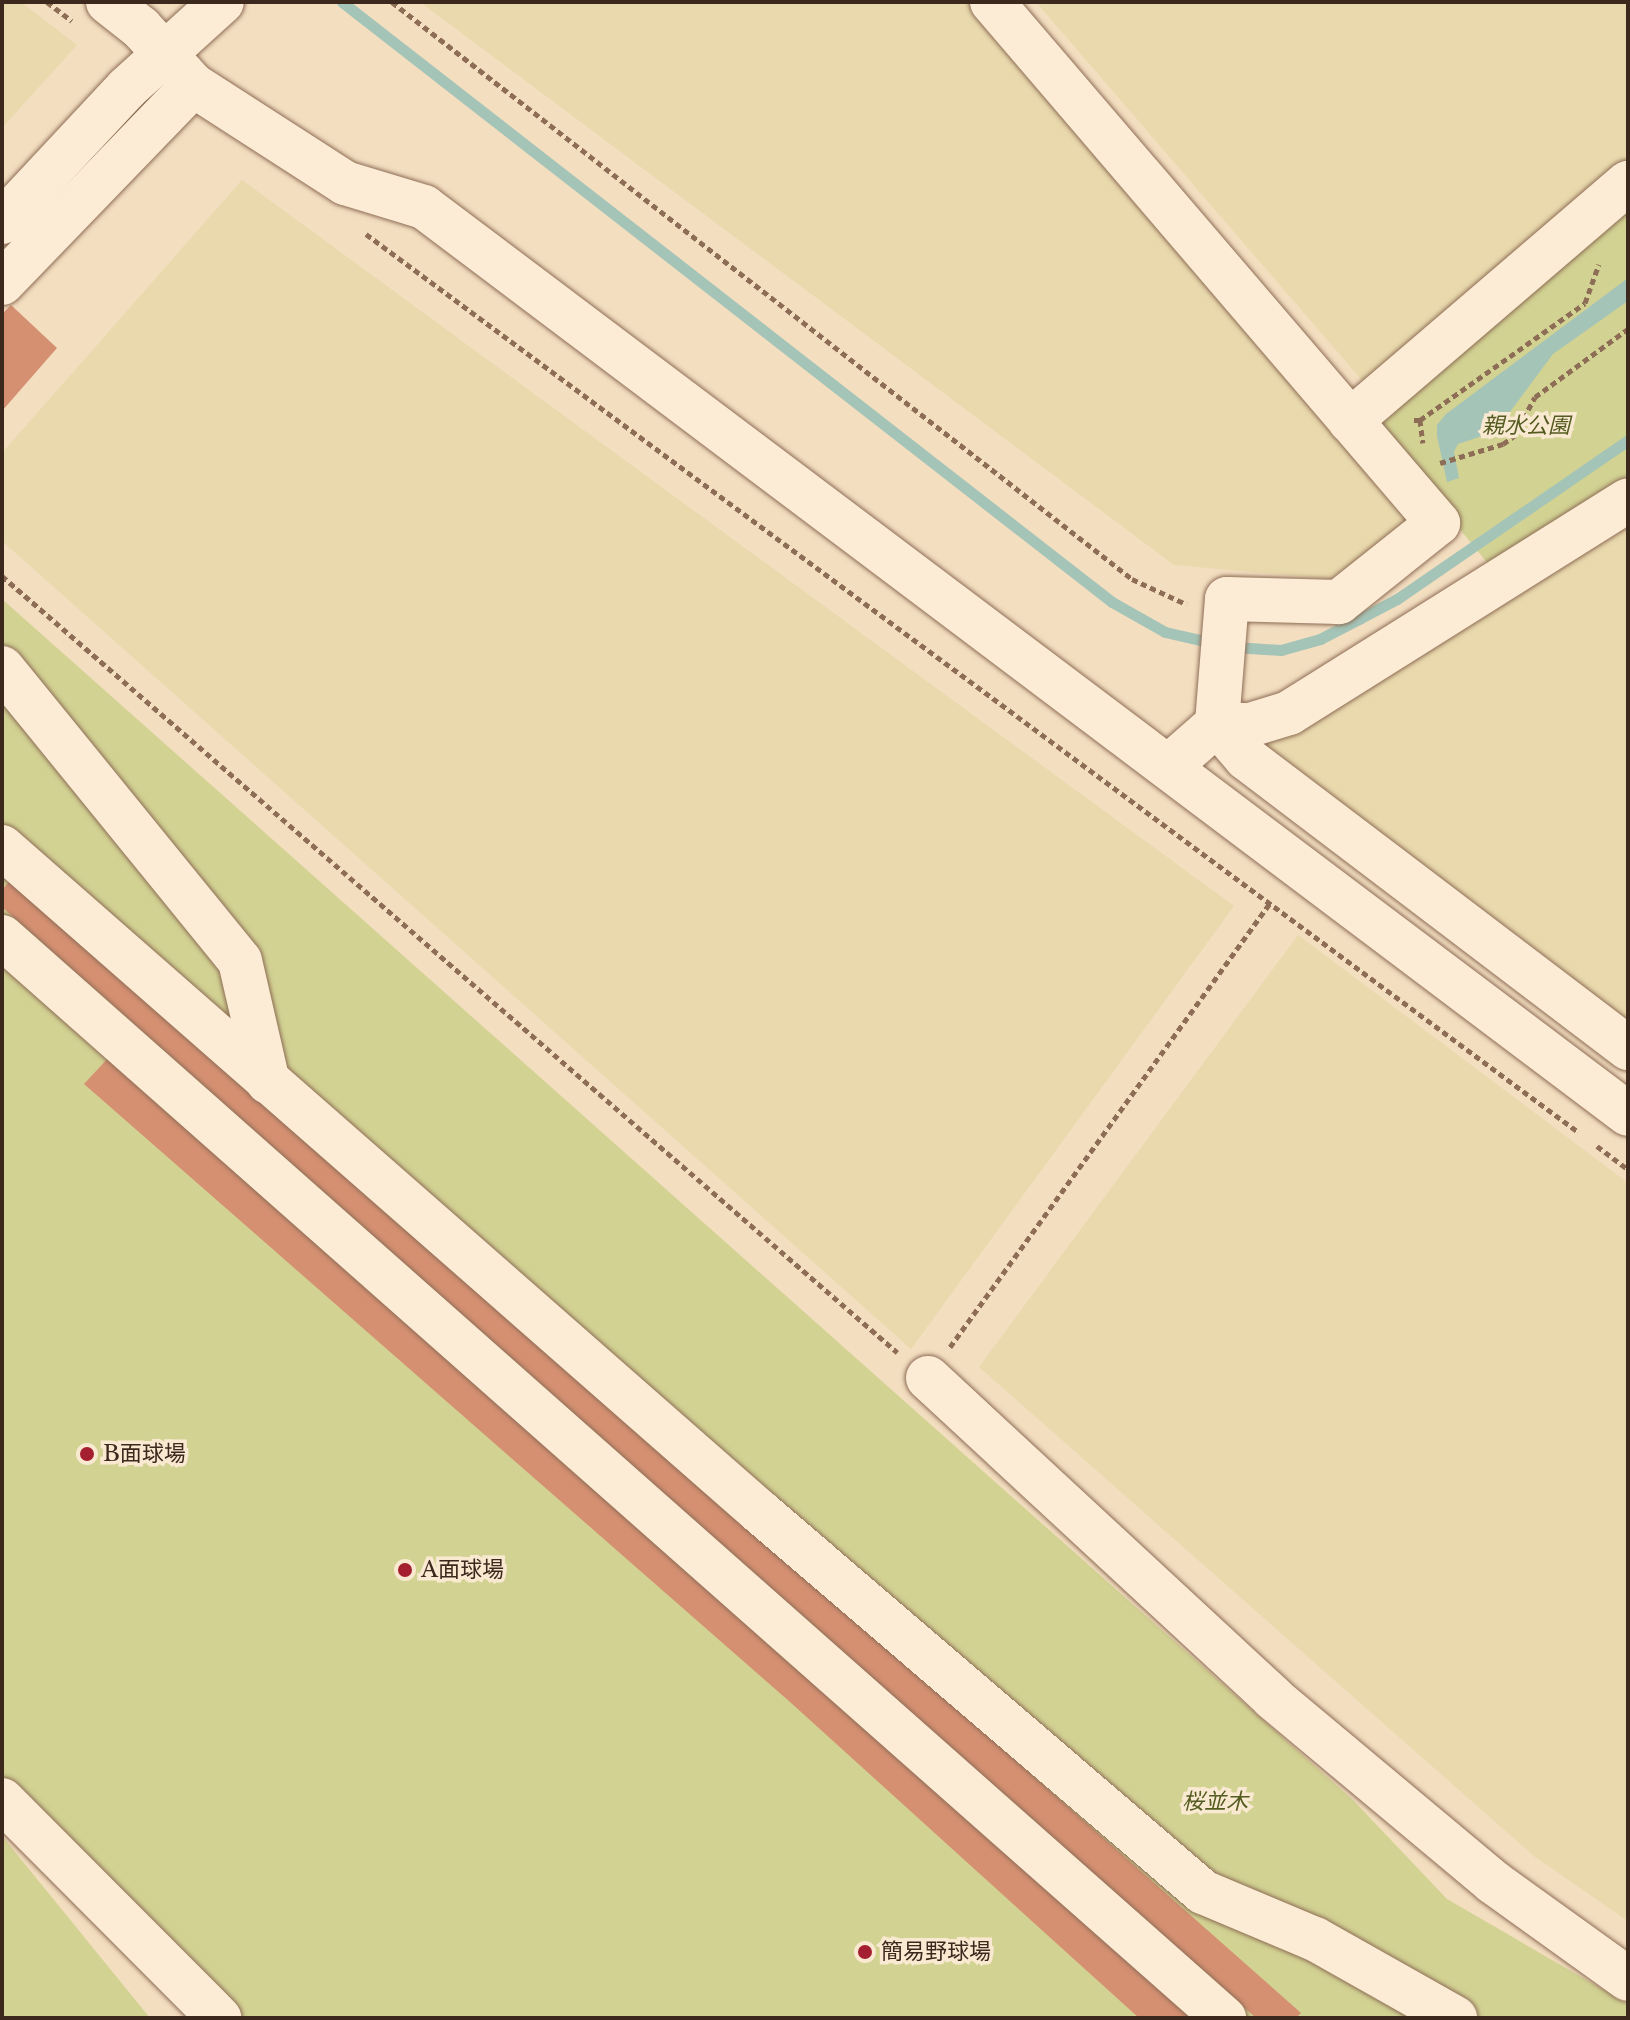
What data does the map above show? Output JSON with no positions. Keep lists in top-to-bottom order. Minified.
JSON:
{"parks":["親水公園","桜並木"],"places":["B面球場","A面球場","簡易野球場"]}
